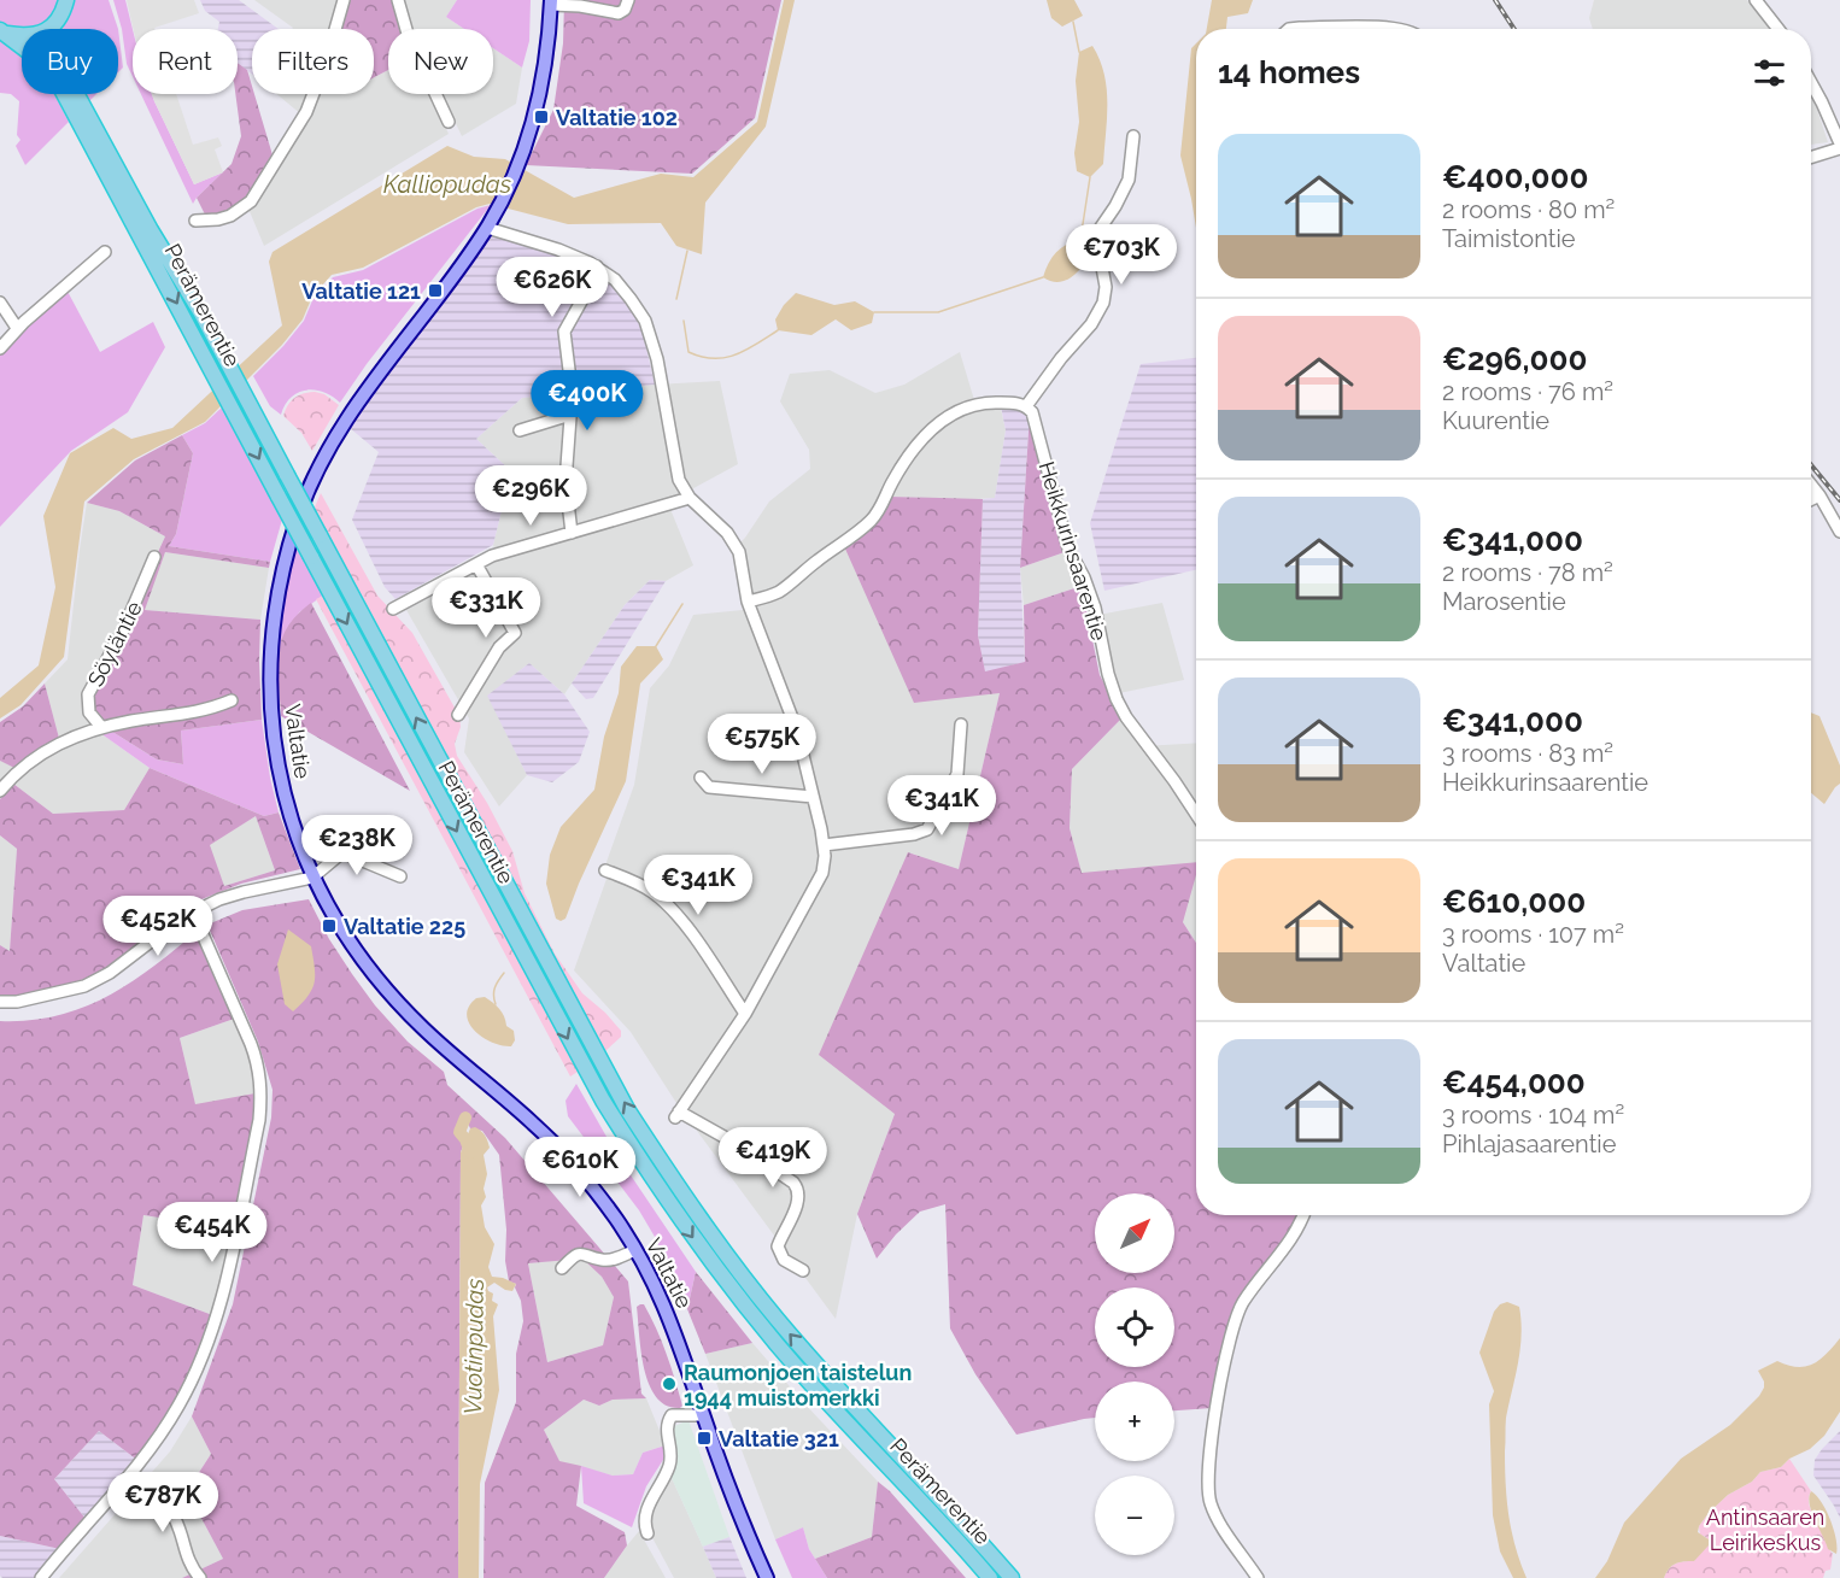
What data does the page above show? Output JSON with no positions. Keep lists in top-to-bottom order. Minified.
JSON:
{"streets":{"highway":["Perämerentie"],"main road":["Valtatie"],"street":["Heikkurinsaarentie","Söyläntie"]},"water":["Kalliopudas","Vuotinpudas"],"parks":["Antinsaaren Leirikeskus"],"places":{"transit":["Valtatie 102","Valtatie 121","Valtatie 225","Valtatie 321"],"other":["Raumonjoen taistelun 1944 muistomerkki"]},"north":"top right","page":{"chip":["Buy","Rent","Filters","New"],"heading":"14 homes","list":[{"name":"€400,000","note":"2 rooms · 80 m² · Taimistontie"},{"name":"€296,000","note":"2 rooms · 76 m² · Kuurentie"},{"name":"€341,000","note":"2 rooms · 78 m² · Marosentie"},{"name":"€341,000","note":"3 rooms · 83 m² · Heikkurinsaarentie"},{"name":"€610,000","note":"3 rooms · 107 m² · Valtatie"},{"name":"€454,000","note":"3 rooms · 104 m² · Pihlajasaarentie"}],"price":["€703K","€626K","€400K","€296K","€331K","€575K","€341K","€238K","€341K","€452K","€419K","€610K","€454K","€787K"],"map_buttons":["+","−"]}}
